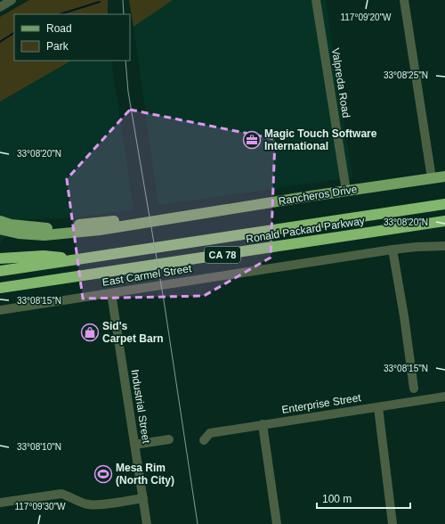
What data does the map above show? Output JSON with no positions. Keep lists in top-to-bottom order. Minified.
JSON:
{"streets":{"highway":["Ronald Packard Parkway","CA 78"],"main road":["Rancheros Drive"],"street":["Valpreda Road","East Carmel Street","Enterprise Street","Industrial Street"]},"crossings":[["Valpreda Road","Rancheros Drive"],["East Carmel Street","Industrial Street"]],"places":{"office":["Magic Touch Software International"],"shop":["Sid's Carpet Barn"],"sports":["Mesa Rim (North City)"]},"legend":["Road","Park"],"scale_bar":"100 m","coordinates":["117°09'20\"W","33°08'25\"N","33°08'20\"N","33°08'15\"N","33°08'10\"N","117°09'30\"W"]}
